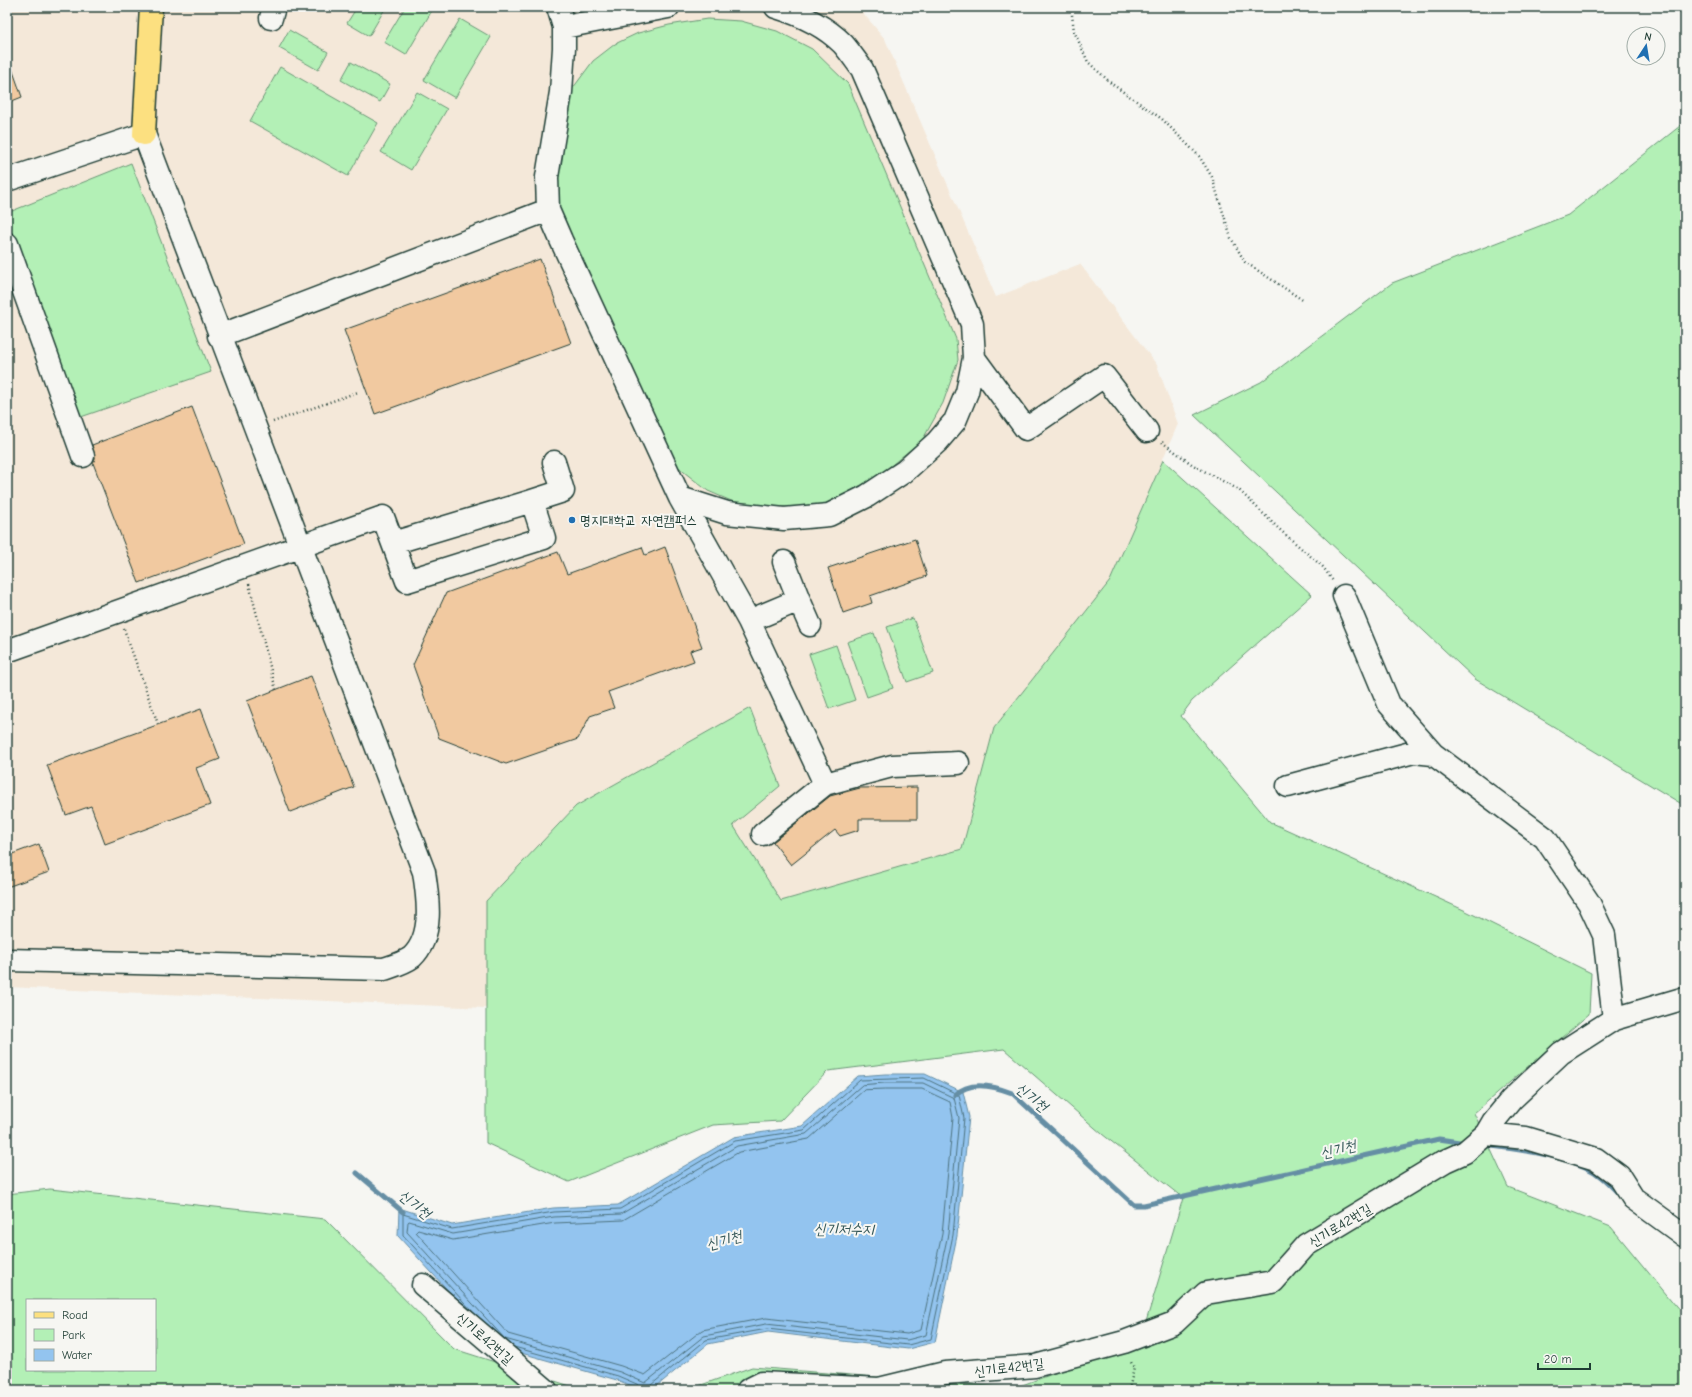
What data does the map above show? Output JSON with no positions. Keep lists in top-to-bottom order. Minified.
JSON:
{"streets":{"street":["신기로42번길"]},"water":["신기천","신기저수지"],"places":["명지대학교 자연캠퍼스"],"legend":["Road","Park","Water"],"scale_bar":"20 m","north":"top"}
